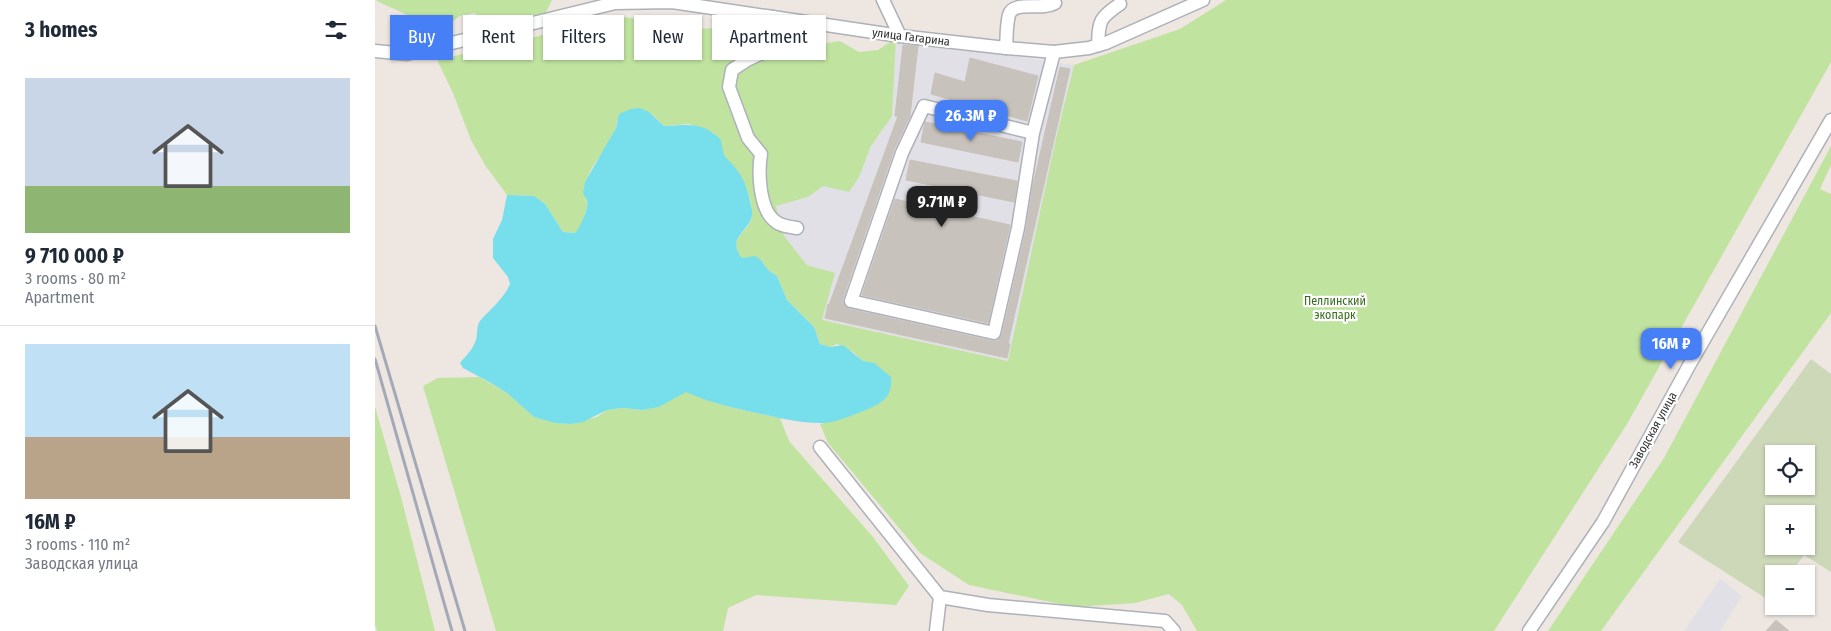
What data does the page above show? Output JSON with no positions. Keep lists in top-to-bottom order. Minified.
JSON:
{"streets":{"street":["улица Гагарина","Заводская улица"]},"parks":["Пеллинский экопарк"],"page":{"heading":"3 homes","chip":["Buy","Rent","Filters","New","Apartment"],"list":[{"name":"9 710 000 ₽","note":"3 rooms · 80 m² · Apartment"},{"name":"16M ₽","note":"3 rooms · 110 m² · Заводская улица"}],"price":["26.3M ₽","9.71M ₽","16M ₽"],"map_buttons":["+","−"]}}
